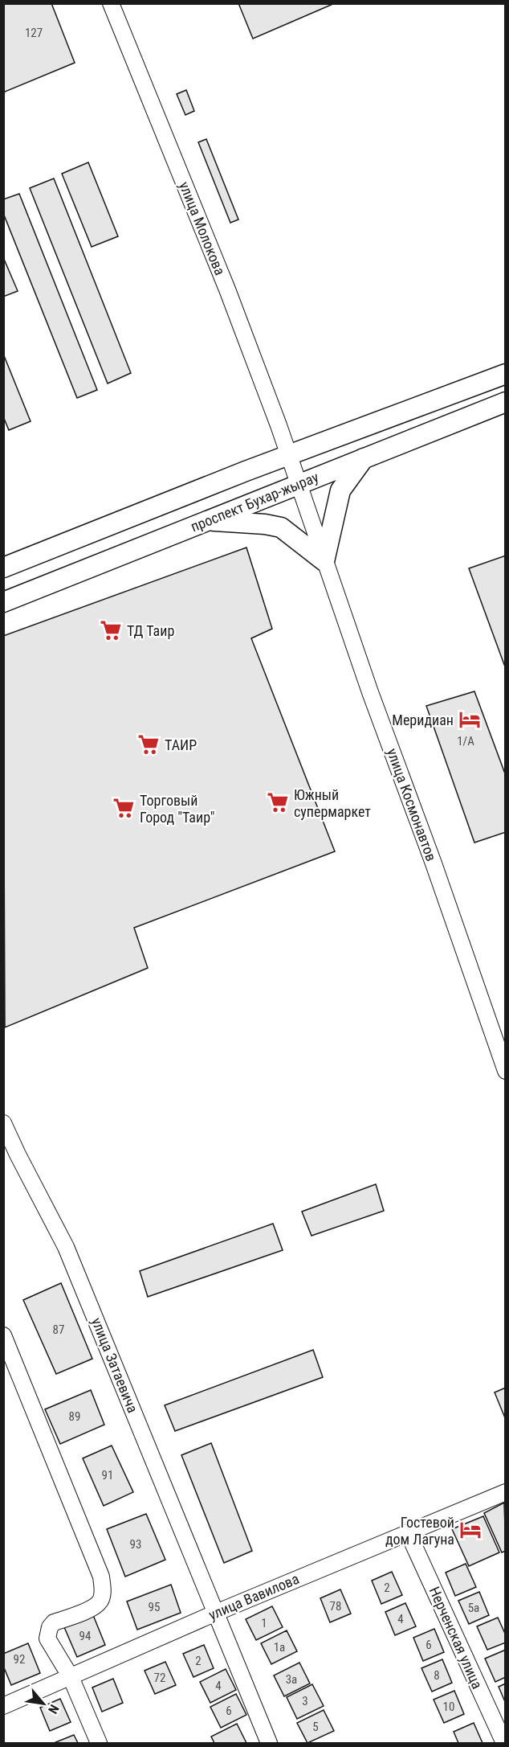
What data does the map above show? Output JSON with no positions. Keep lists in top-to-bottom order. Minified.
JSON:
{"streets":{"main road":["проспект Бухар-жырау"],"street":["улица Молокова","улица Космонавтов","улица Затаевича","улица Вавилова","Нерченская улица"]},"crossings":[["улица Молокова","проспект Бухар-жырау"],["улица Молокова","улица Космонавтов"],["проспект Бухар-жырау","улица Космонавтов"],["улица Затаевича","улица Вавилова"],["улица Вавилова","Нерченская улица"]],"places":{"supermarket":["ТД Таир","ТАИР","Южный супермаркет","Торговый Город \"Таир\""],"hotel":["Меридиан","Гостевой дом Лагуна"]},"house_numbers":["127","1/А","87","89","91","93","2","78","95","5а","4","1","94","6","1а","92","2","8","72","3а","4","3","10","6","5"],"north":"bottom right"}
